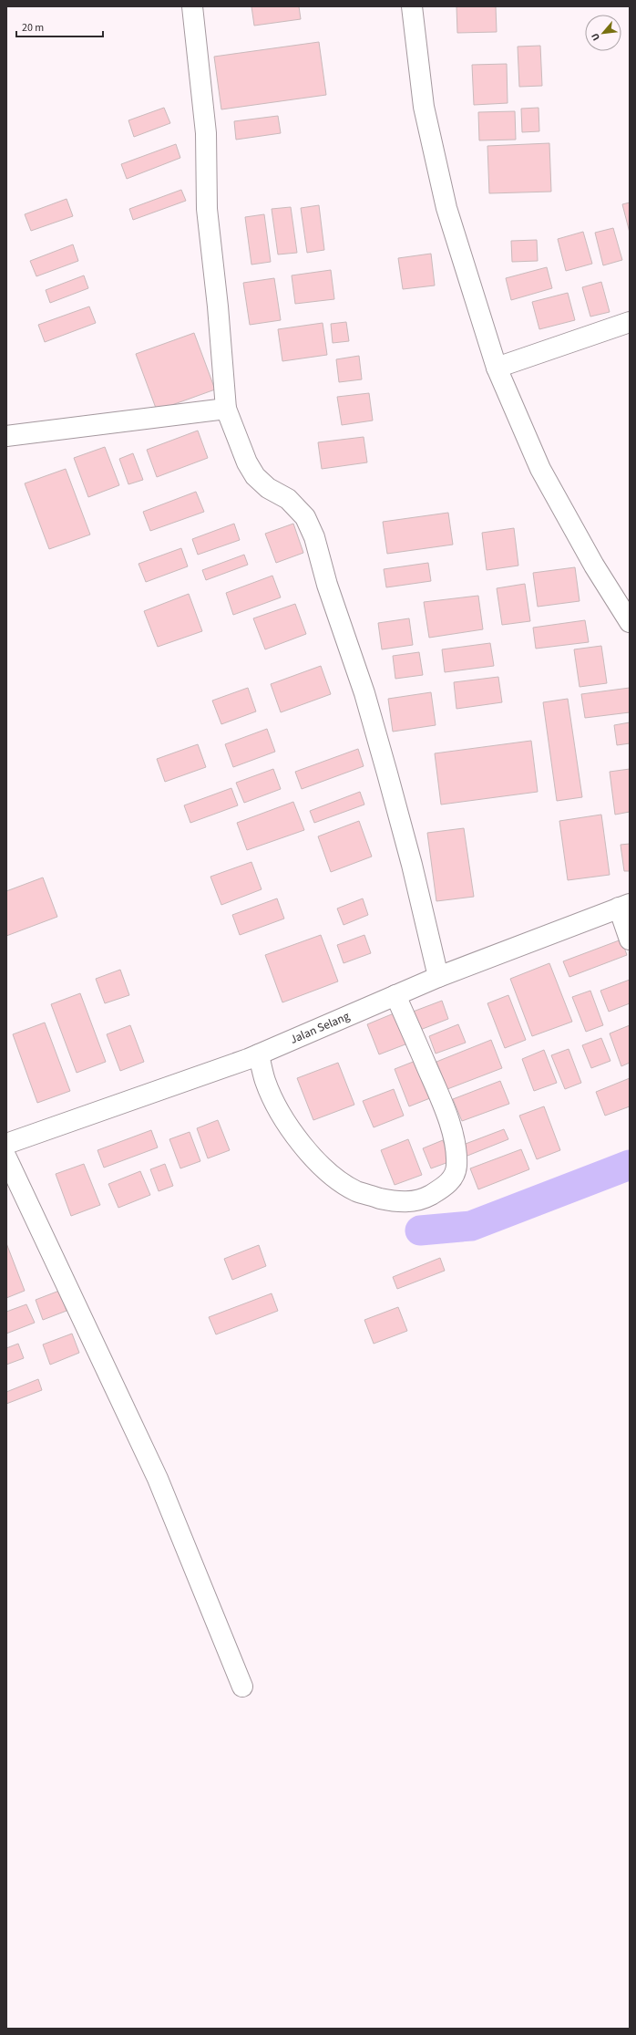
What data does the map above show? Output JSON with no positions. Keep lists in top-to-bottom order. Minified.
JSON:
{"streets":{"street":["Jalan Selang"]},"scale_bar":"20 m","north":"bottom left"}
